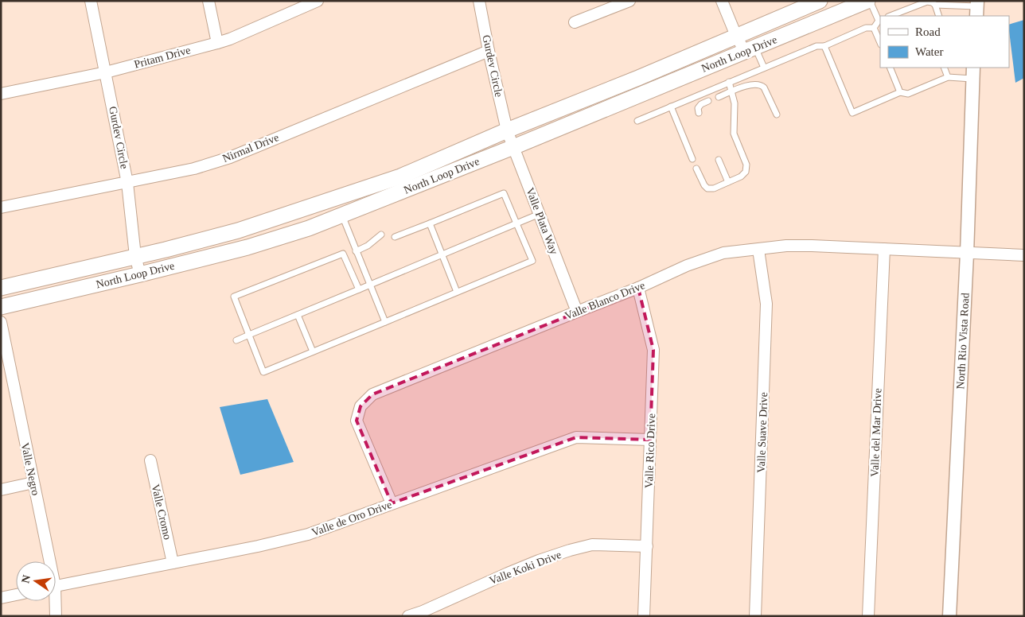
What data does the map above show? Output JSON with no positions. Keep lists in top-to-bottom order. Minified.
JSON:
{"streets":{"main road":["North Loop Drive"],"street":["Pritam Drive","Gurdev Circle","Nirmal Drive","Valle Plata Way","Valle Blanco Drive","North Rio Vista Road","Valle Suave Drive","Valle del Mar Drive","Valle Rico Drive","Valle Negro","Valle Cromo","Valle de Oro Drive","Valle Koki Drive"]},"crossings":[["North Loop Drive","Gurdev Circle"],["North Loop Drive","Valle Plata Way"],["Pritam Drive","Gurdev Circle"],["Gurdev Circle","Nirmal Drive"],["Gurdev Circle","Valle Plata Way"],["Valle Plata Way","Valle Blanco Drive"],["Valle Blanco Drive","North Rio Vista Road"],["Valle Blanco Drive","Valle Suave Drive"],["Valle Blanco Drive","Valle del Mar Drive"],["Valle Blanco Drive","Valle Rico Drive"],["Valle Blanco Drive","Valle de Oro Drive"],["Valle Rico Drive","Valle de Oro Drive"],["Valle Rico Drive","Valle Koki Drive"],["Valle Cromo","Valle de Oro Drive"]],"legend":["Road","Water"],"north":"left"}
